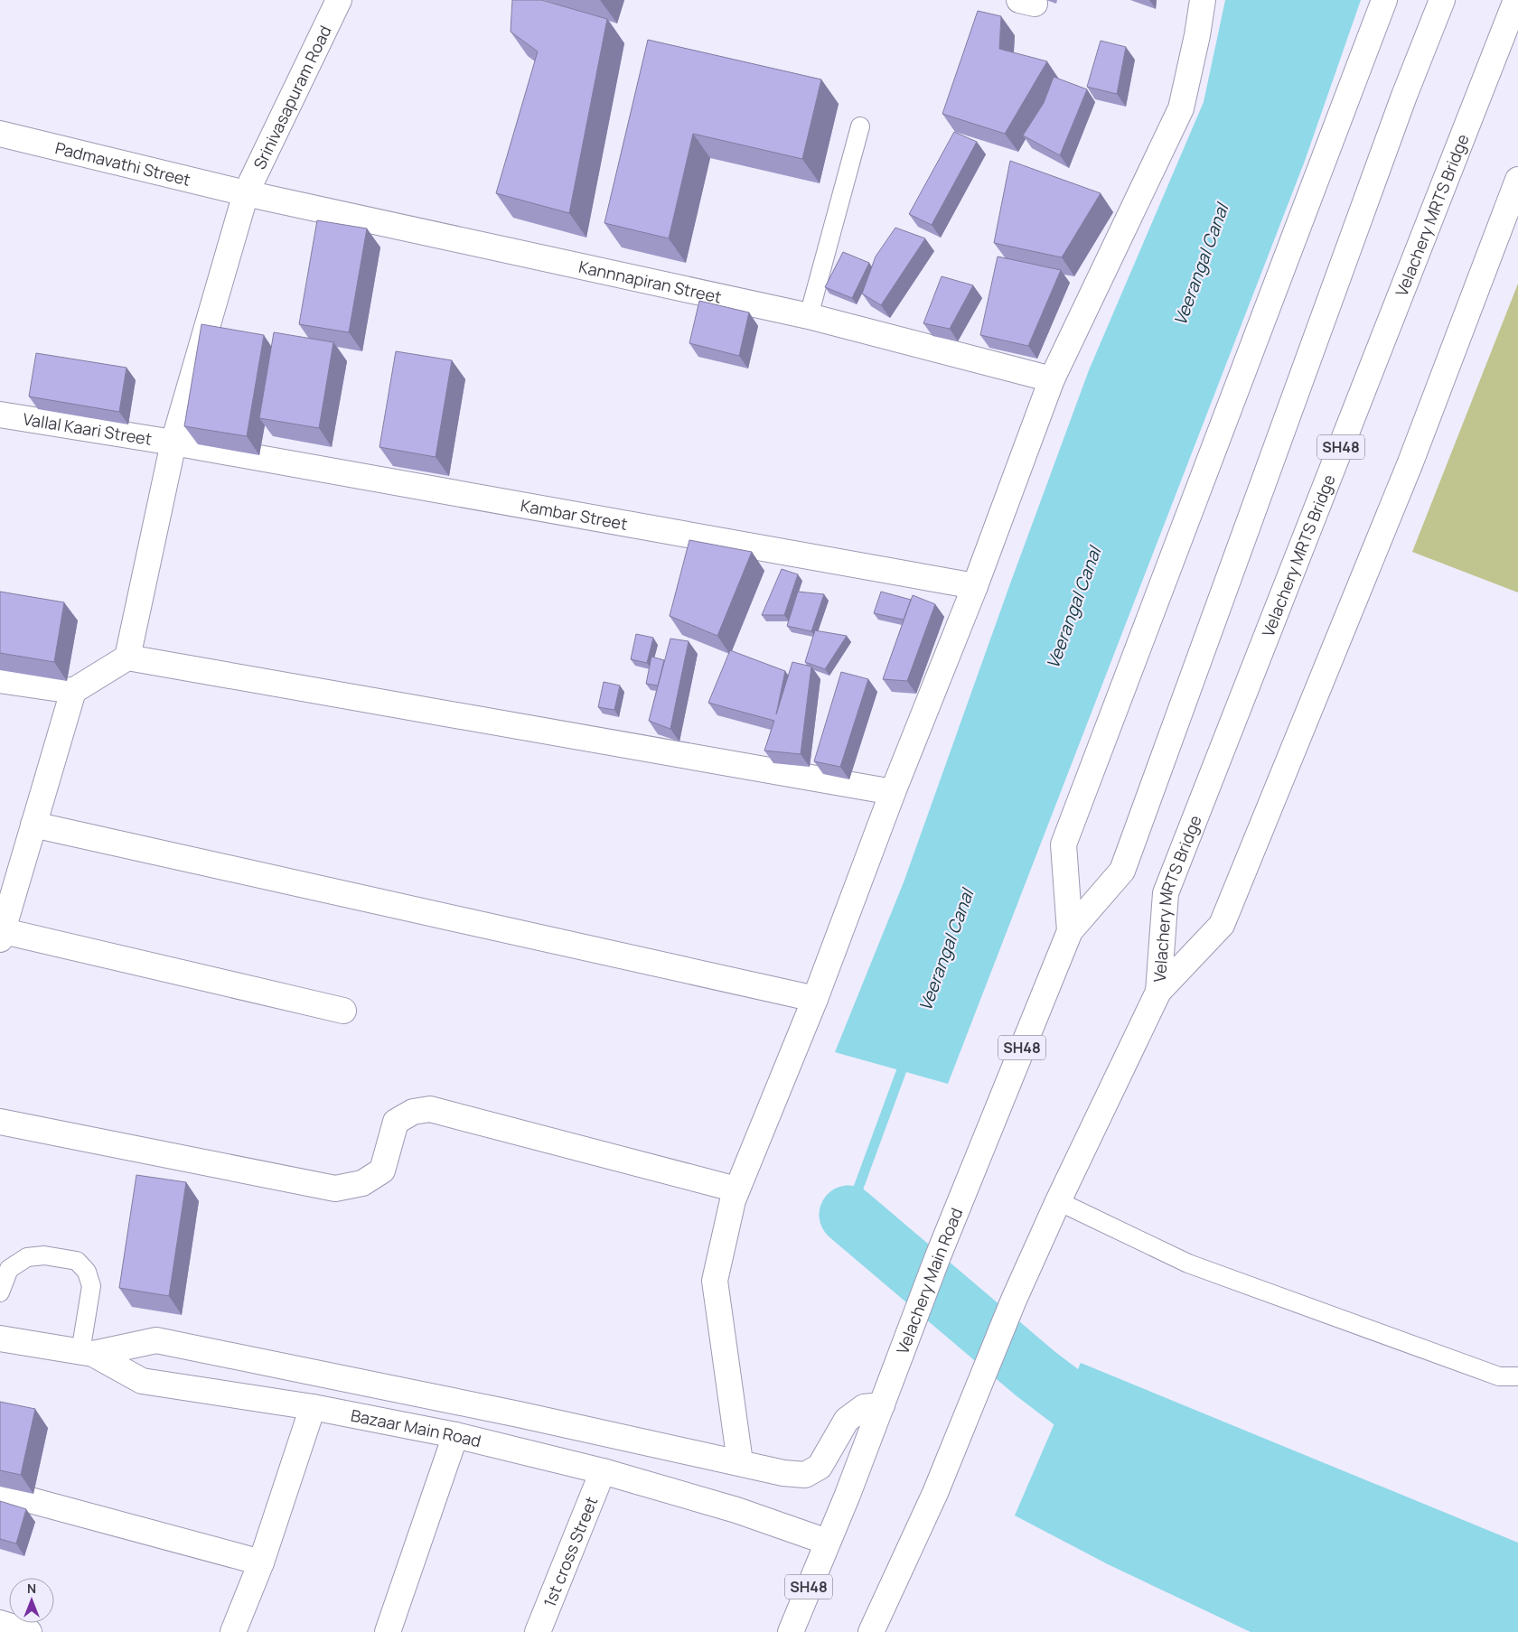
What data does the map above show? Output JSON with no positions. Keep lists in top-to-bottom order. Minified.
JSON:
{"streets":{"street":["Srinivasapuram Road","Padmavathi Street","Velachery MRTS Bridge","Kannnapiran Street","Vallal Kaari Street","SH48","Kambar Street","Velachery Main Road","Bazaar Main Road","1st cross Street"]},"crossings":[["Srinivasapuram Road","Padmavathi Street"],["Srinivasapuram Road","Kannnapiran Street"],["Srinivasapuram Road","Vallal Kaari Street"],["Srinivasapuram Road","Kambar Street"],["Padmavathi Street","Kannnapiran Street"],["Velachery MRTS Bridge","SH48"],["Vallal Kaari Street","Kambar Street"],["SH48","Velachery Main Road"],["Velachery Main Road","Bazaar Main Road"],["Bazaar Main Road","1st cross Street"]],"water":["Veerangal Canal"],"north":"top"}
